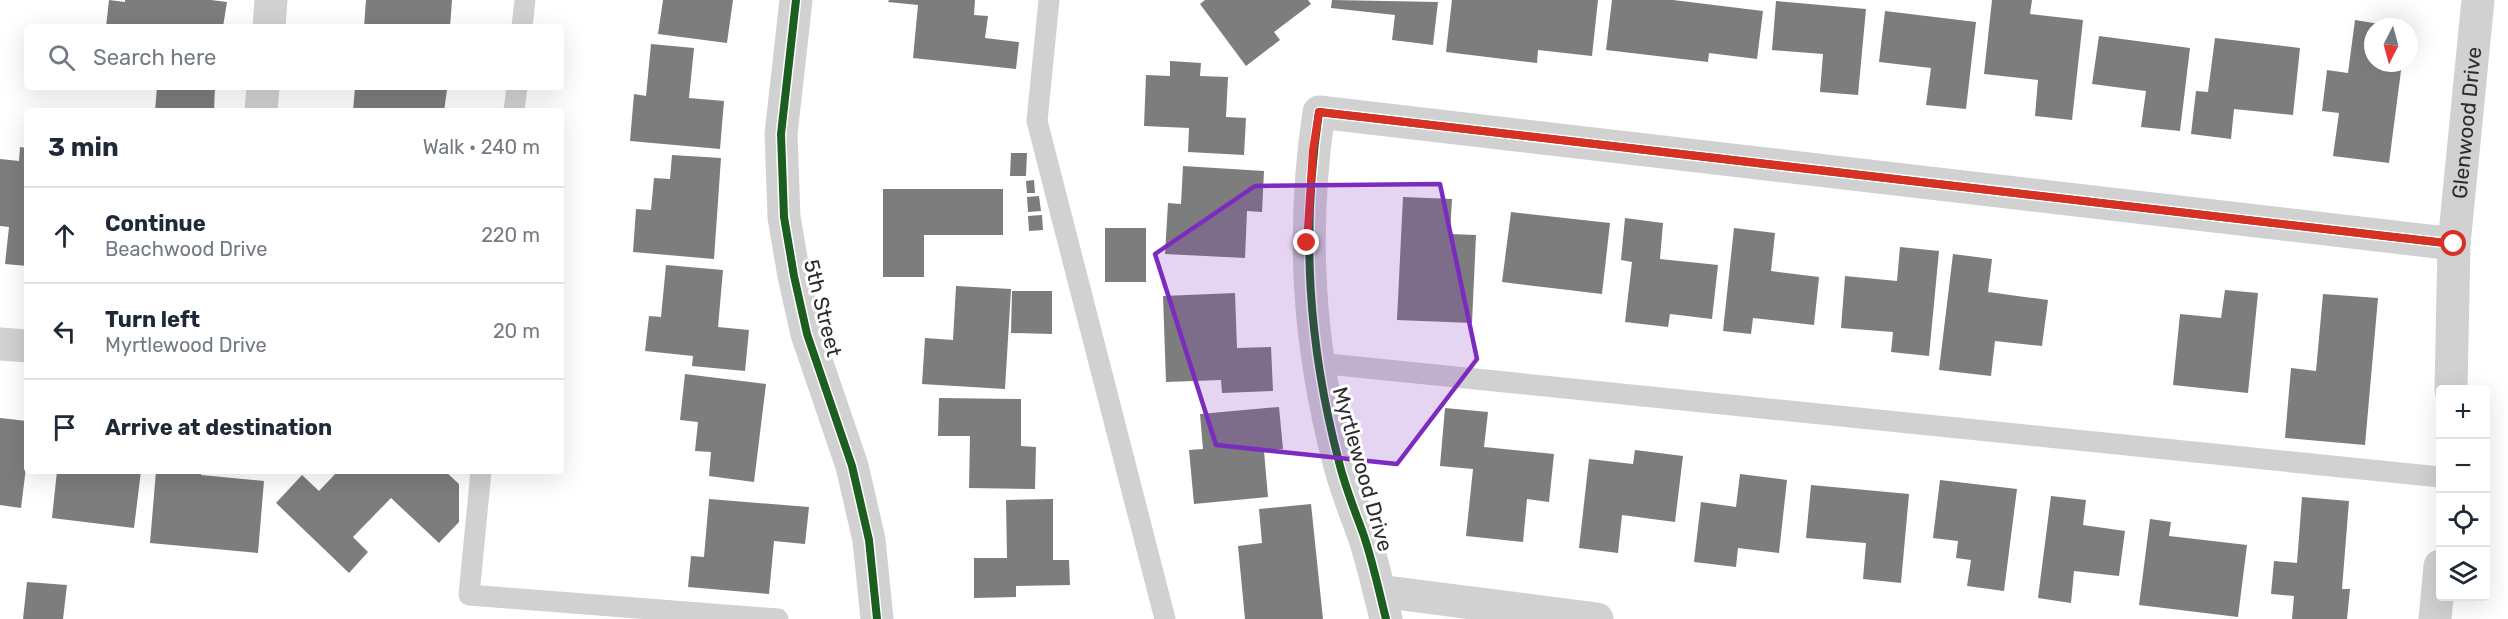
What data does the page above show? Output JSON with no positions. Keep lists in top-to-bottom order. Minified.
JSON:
{"streets":{"street":["Glenwood Drive","5th Street","Myrtlewood Drive"]},"crossings":[["Glenwood Drive","Myrtlewood Drive"]],"north":"bottom","page":{"search":"Search here","heading":["3 min","Walk · 240 m"],"list":[["Continue","Beachwood Drive","220 m"],["Turn left","Myrtlewood Drive","20 m"],"Arrive at destination"],"map_buttons":["+","−"]}}
